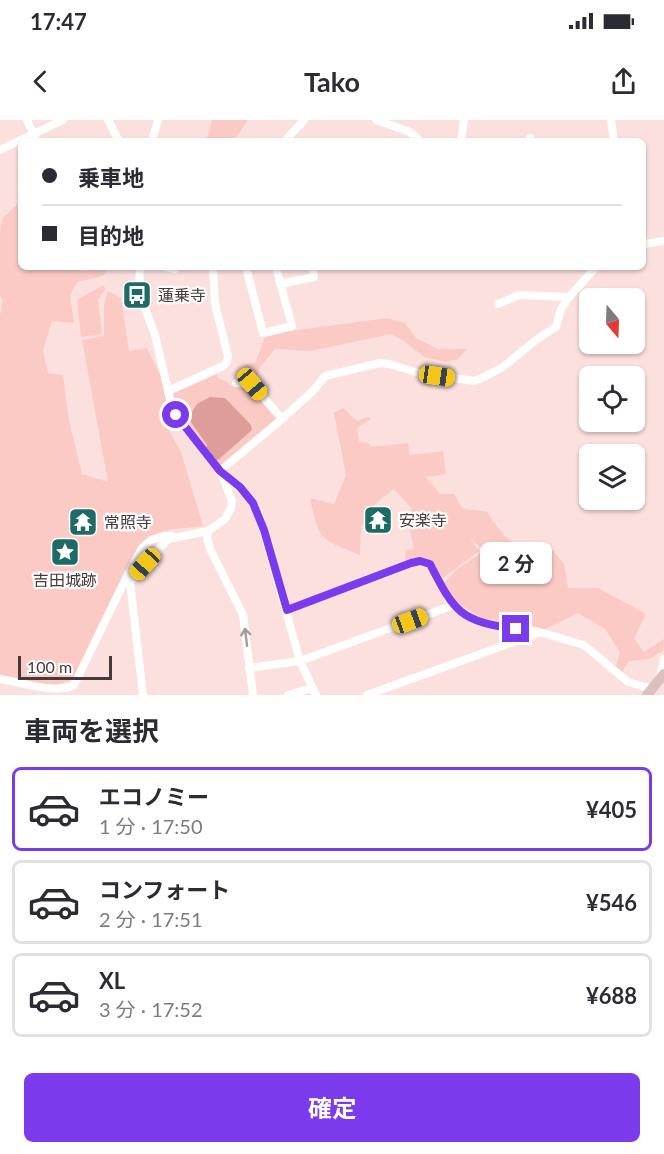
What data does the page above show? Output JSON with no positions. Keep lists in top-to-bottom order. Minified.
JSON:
{"places":{"bus stop":["蓮乗寺"],"temple":["安楽寺","常照寺"],"place":["吉田城跡"]},"scale_bar":"100 m","north":"bottom","page":{"status":"17:47","header":"Tako","banner":["乗車地","目的地"],"bubble":"2 分","scale":"100 m","heading":"車両を選択","list":[{"name":"エコノミー","note":"1 分 · 17:50","value":"¥405"},{"name":"コンフォート","note":"2 分 · 17:51","value":"¥546"},{"name":"XL","note":"3 分 · 17:52","value":"¥688"}],"buttons":"確定"}}
